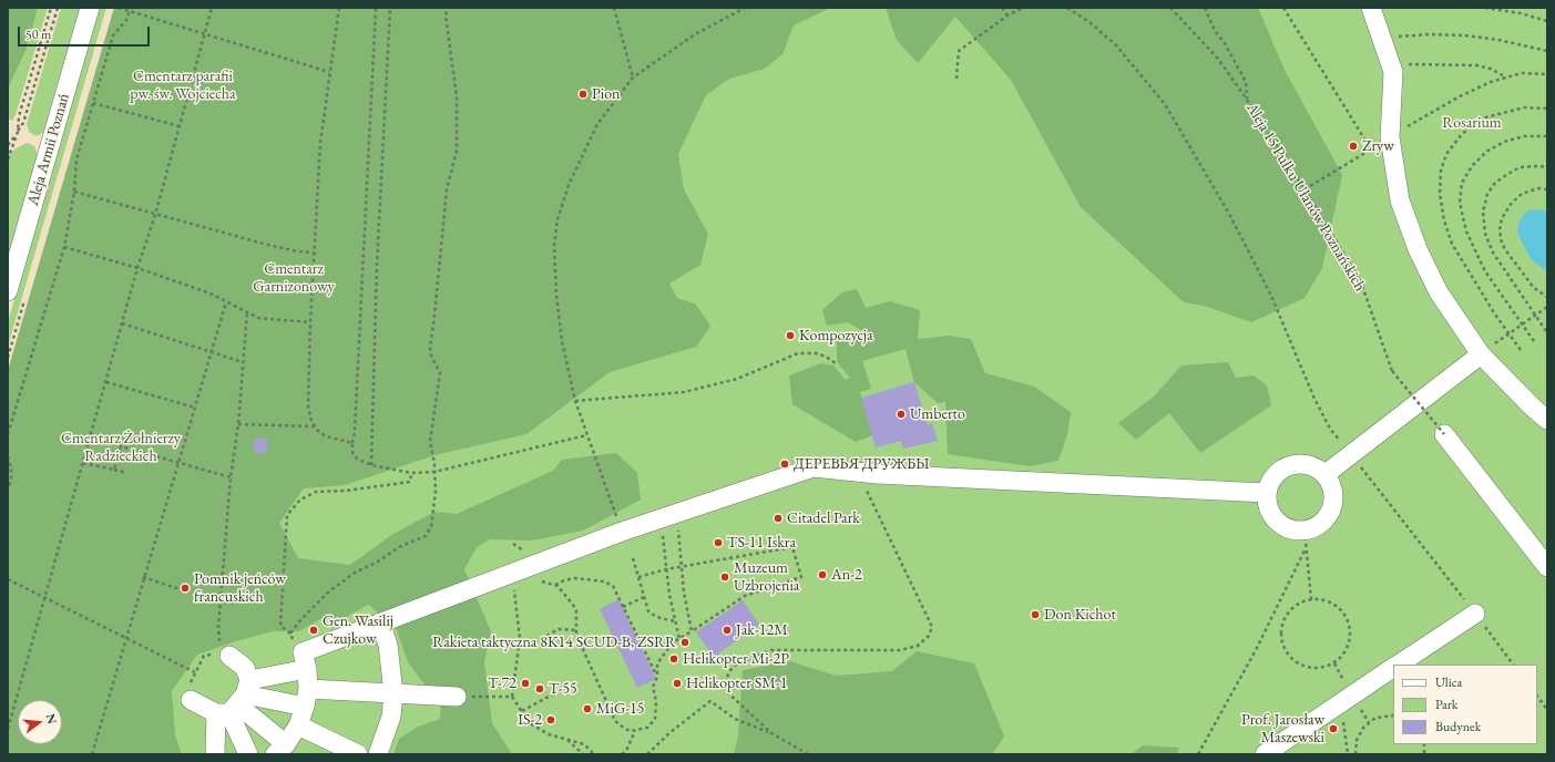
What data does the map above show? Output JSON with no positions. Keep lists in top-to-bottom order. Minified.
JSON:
{"streets":{"street":["Aleja Armii Poznań"],"path":["Aleja 15 Pułku Ułanów Poznańskich"]},"parks":["Cmentarz parafii pw. św. Wojciecha","Rosarium","Cmentarz Garnizonowy","Cmentarz Żołnierzy Radzieckich"],"places":["Pion","Zryw","Kompozycja","Umberto","ДЕРЕВЬЯ ДРУЖБЫ","Citadel Park","TS-11 Iskra","An-2","Muzeum Uzbrojenia","Pomnik jeńców francuskich","Don Kichot","Gen. Wasilij Czujkow","Jak-12M","Rakieta taktyczna 8K14 SCUD-B, ZSRR","Helikopter Mi-2P","T-72","Helikopter SM-1","T-55","MiG-15","IS-2","Prof. Jarosław Maszewski"],"legend":["Ulica","Park","Budynek"],"scale_bar":"50 m","north":"right"}
